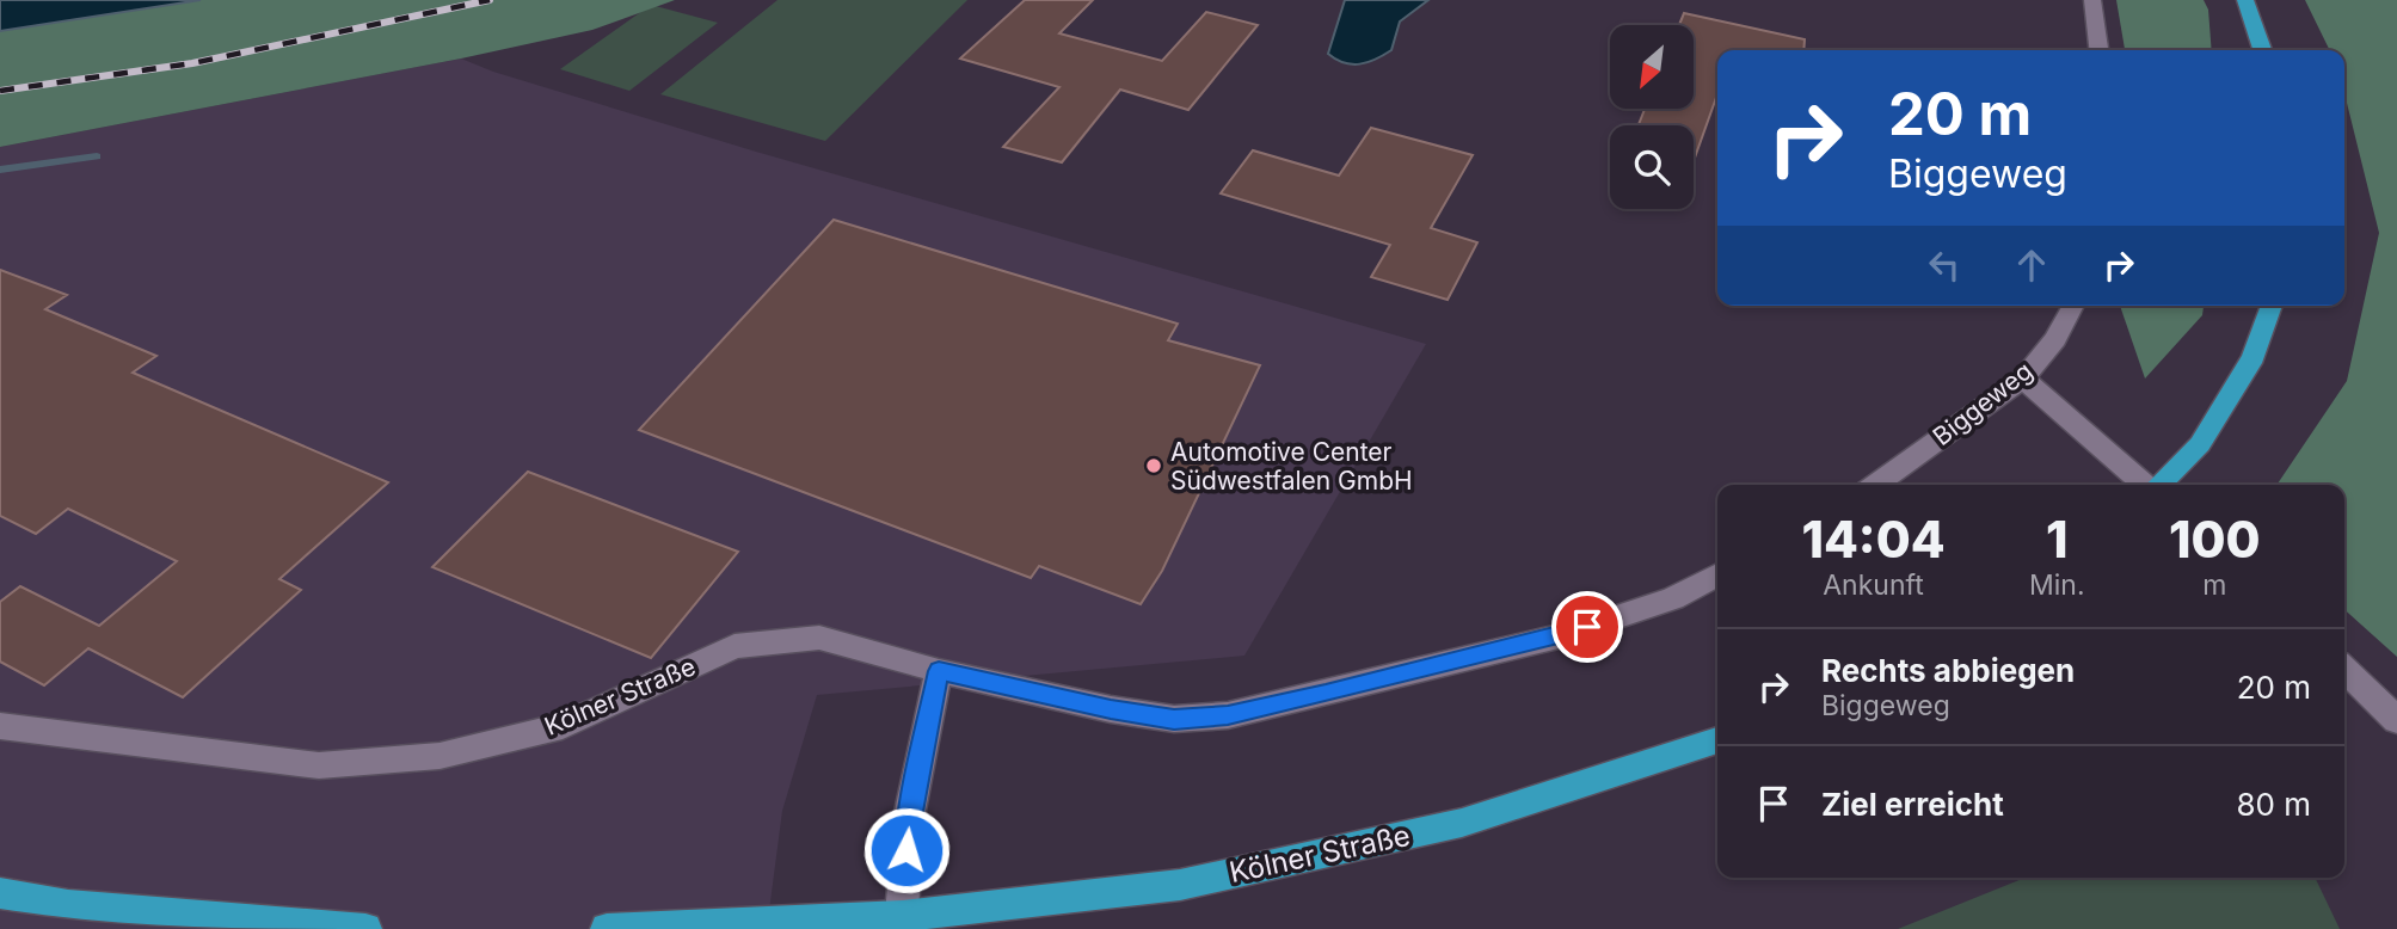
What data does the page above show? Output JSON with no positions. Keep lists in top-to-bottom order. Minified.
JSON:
{"streets":{"main road":["Kölner Straße"],"street":["Biggeweg"]},"places":["Automotive Center Südwestfalen GmbH"],"north":"bottom left","page":{"turn":["20 m","Biggeweg"],"eta":["14:04","Ankunft","1","Min.","100","m"],"list":[{"name":"Rechts abbiegen","note":"Biggeweg","value":"20 m"},{"name":"Ziel erreicht","value":"80 m"}]}}
